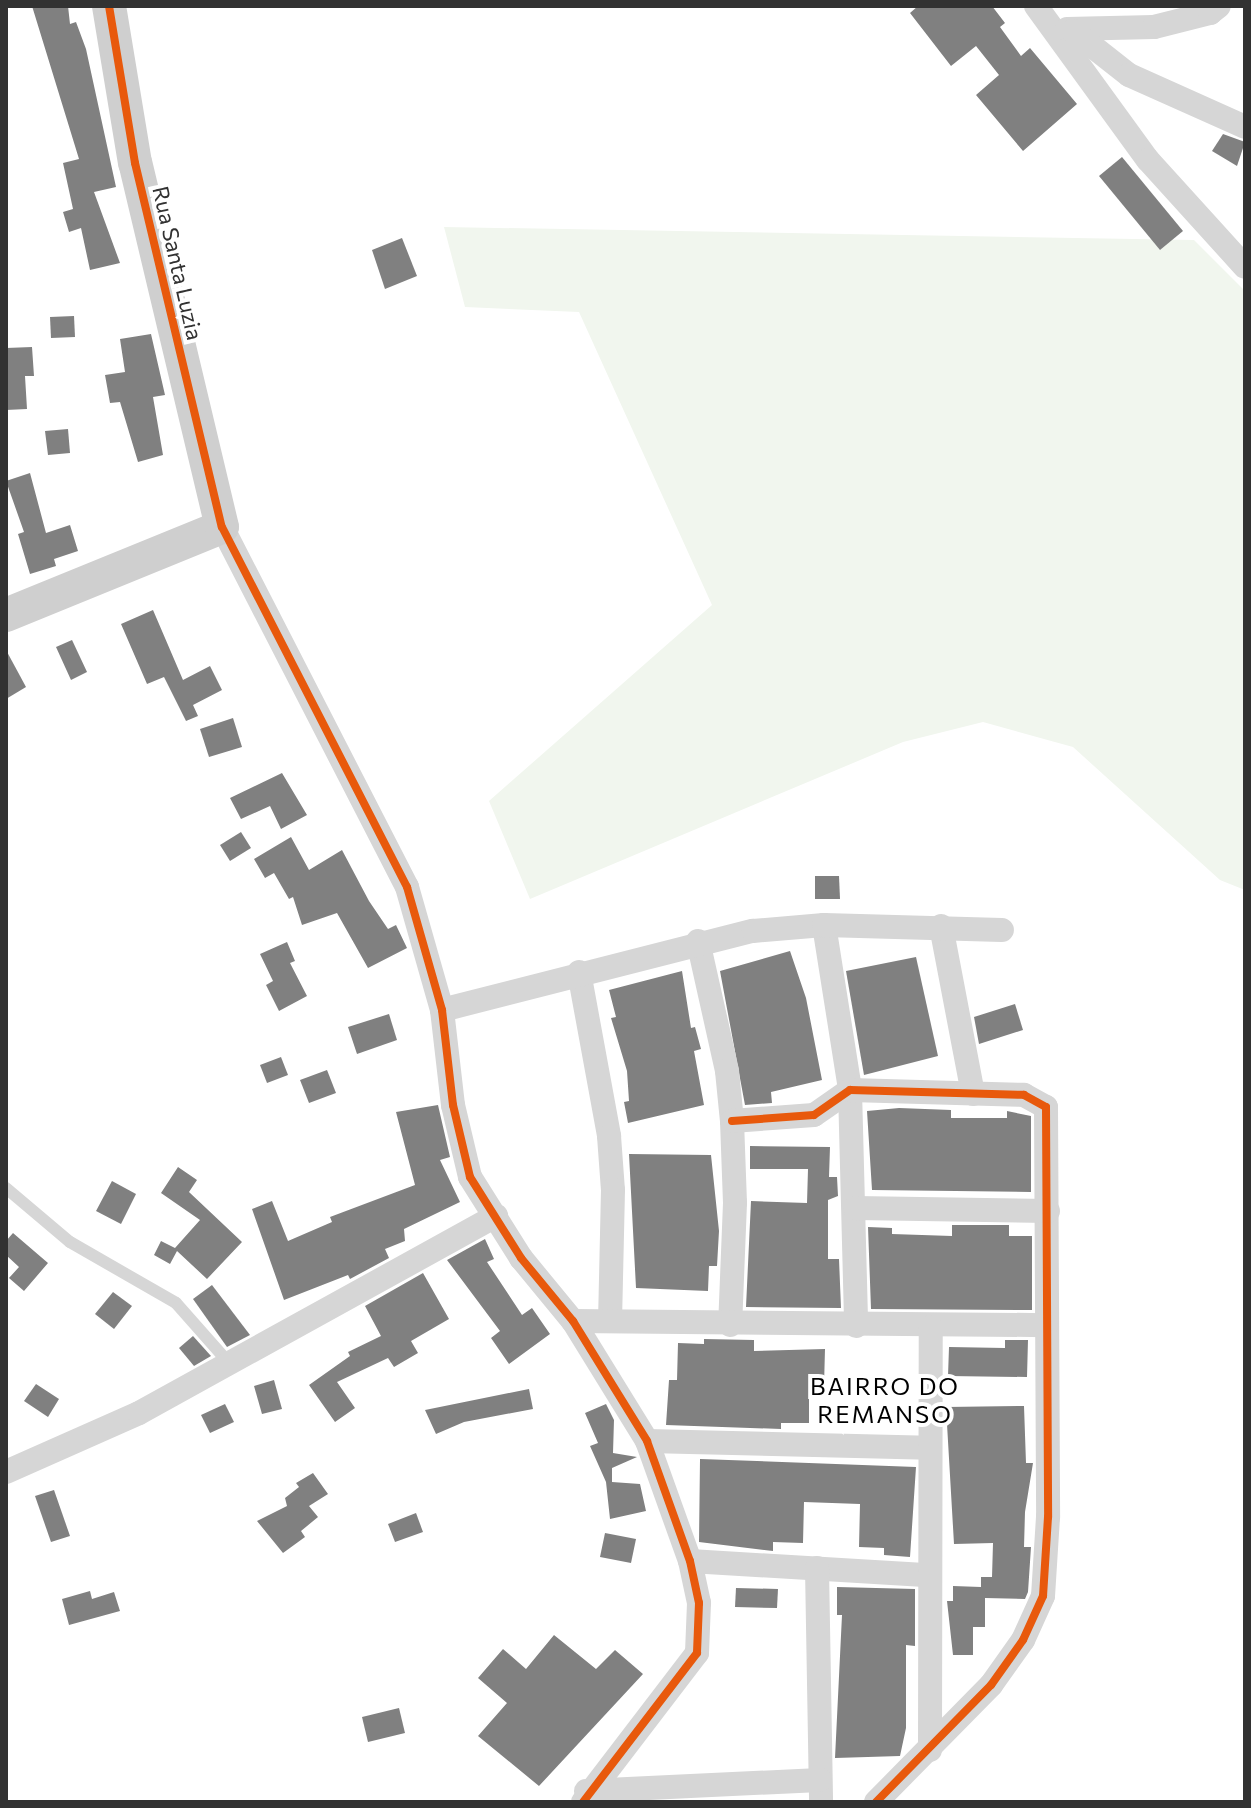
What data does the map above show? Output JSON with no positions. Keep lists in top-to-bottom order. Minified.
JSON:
{"streets":{"street":["Rua Santa Luzia"]},"districts":["BAIRRO DO REMANSO"]}
